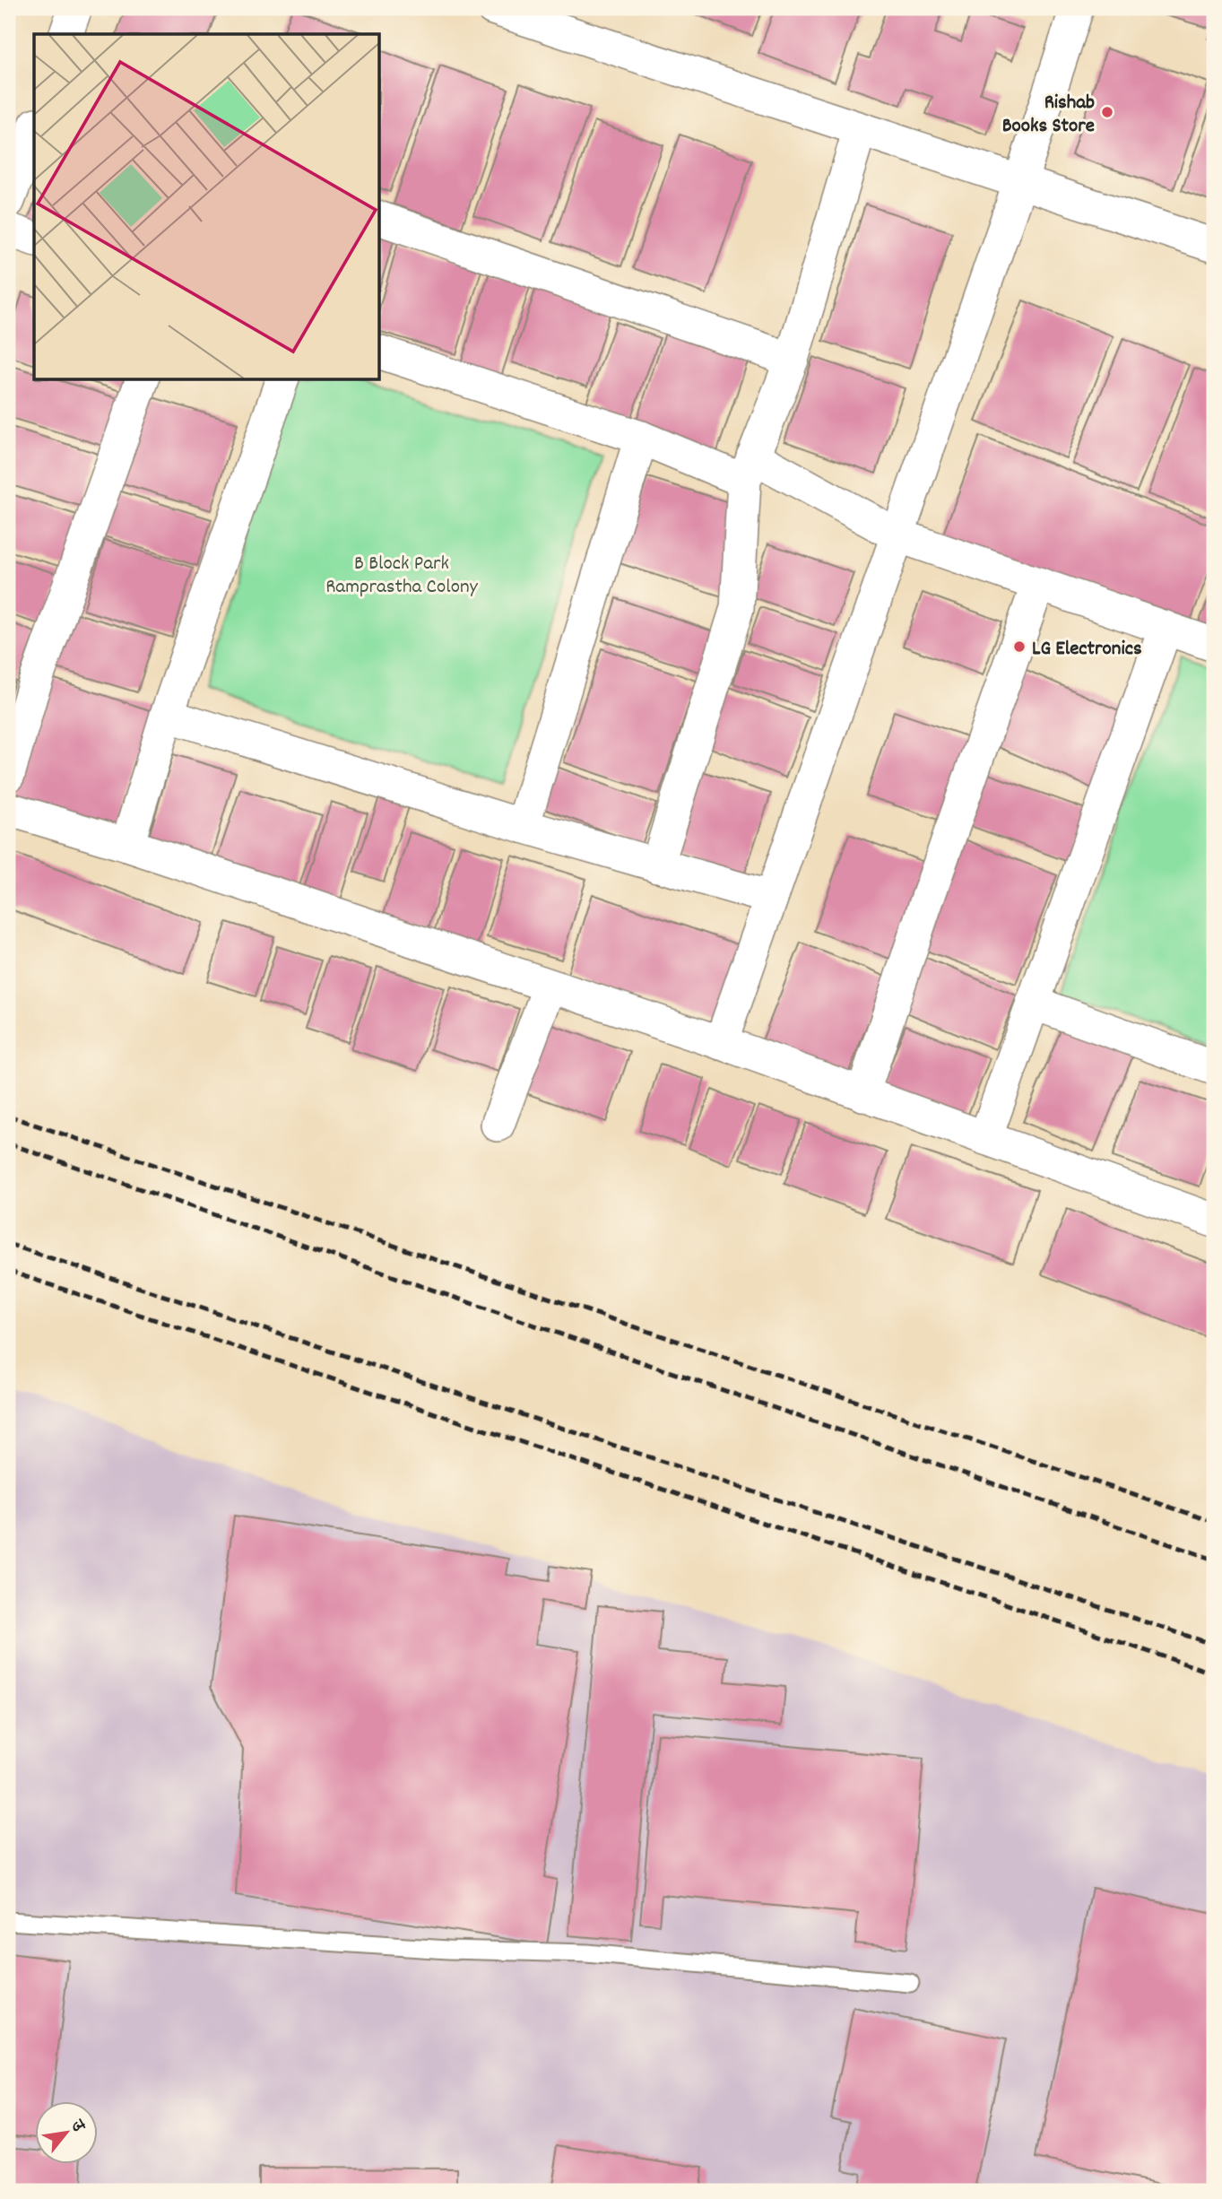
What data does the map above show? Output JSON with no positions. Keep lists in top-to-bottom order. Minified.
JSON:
{"parks":["B Block Park Ramprastha Colony"],"places":["Rishab Books Store","LG Electronics"],"north":"top right"}
